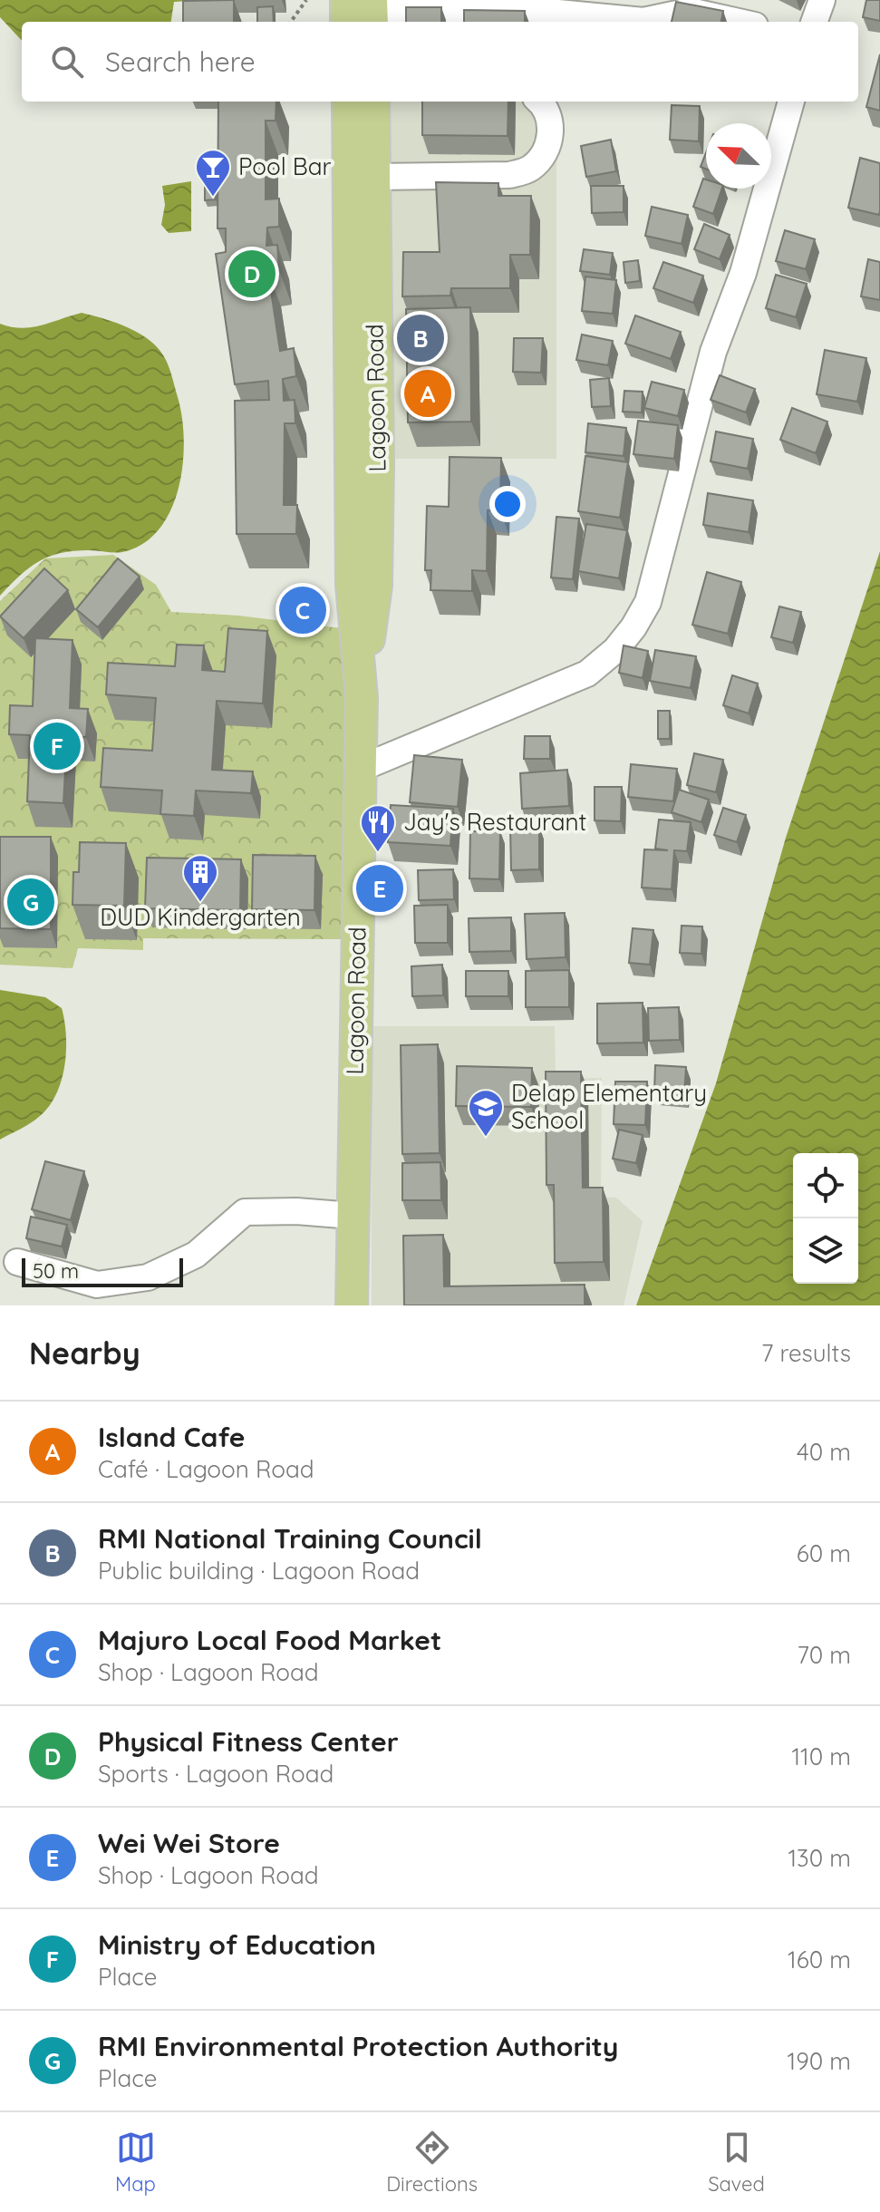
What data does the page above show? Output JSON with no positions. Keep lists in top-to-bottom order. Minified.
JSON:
{"streets":{"main road":["Lagoon Road"]},"places":{"bar":["Pool Bar"],"restaurant":["Jay's Restaurant"],"building":["DUD Kindergarten"],"school or university":["Delap Elementary School"]},"scale_bar":"50 m","north":"top left","page":{"search":"Search here","pins":["D","B","A","C","F","E","G"],"scale":"50 m","heading":["Nearby","7 results"],"list":[{"mark":"A","name":"Island Cafe","note":"Café · Lagoon Road","value":"40 m"},{"mark":"B","name":"RMI National Training Council","note":"Public building · Lagoon Road","value":"60 m"},{"mark":"C","name":"Majuro Local Food Market","note":"Shop · Lagoon Road","value":"70 m"},{"mark":"D","name":"Physical Fitness Center","note":"Sports · Lagoon Road","value":"110 m"},{"mark":"E","name":"Wei Wei Store","note":"Shop · Lagoon Road","value":"130 m"},{"mark":"F","name":"Ministry of Education","note":"Place","value":"160 m"},{"mark":"G","name":"RMI Environmental Protection Authority","note":"Place","value":"190 m"}],"nav":["Map","Directions","Saved"]}}
